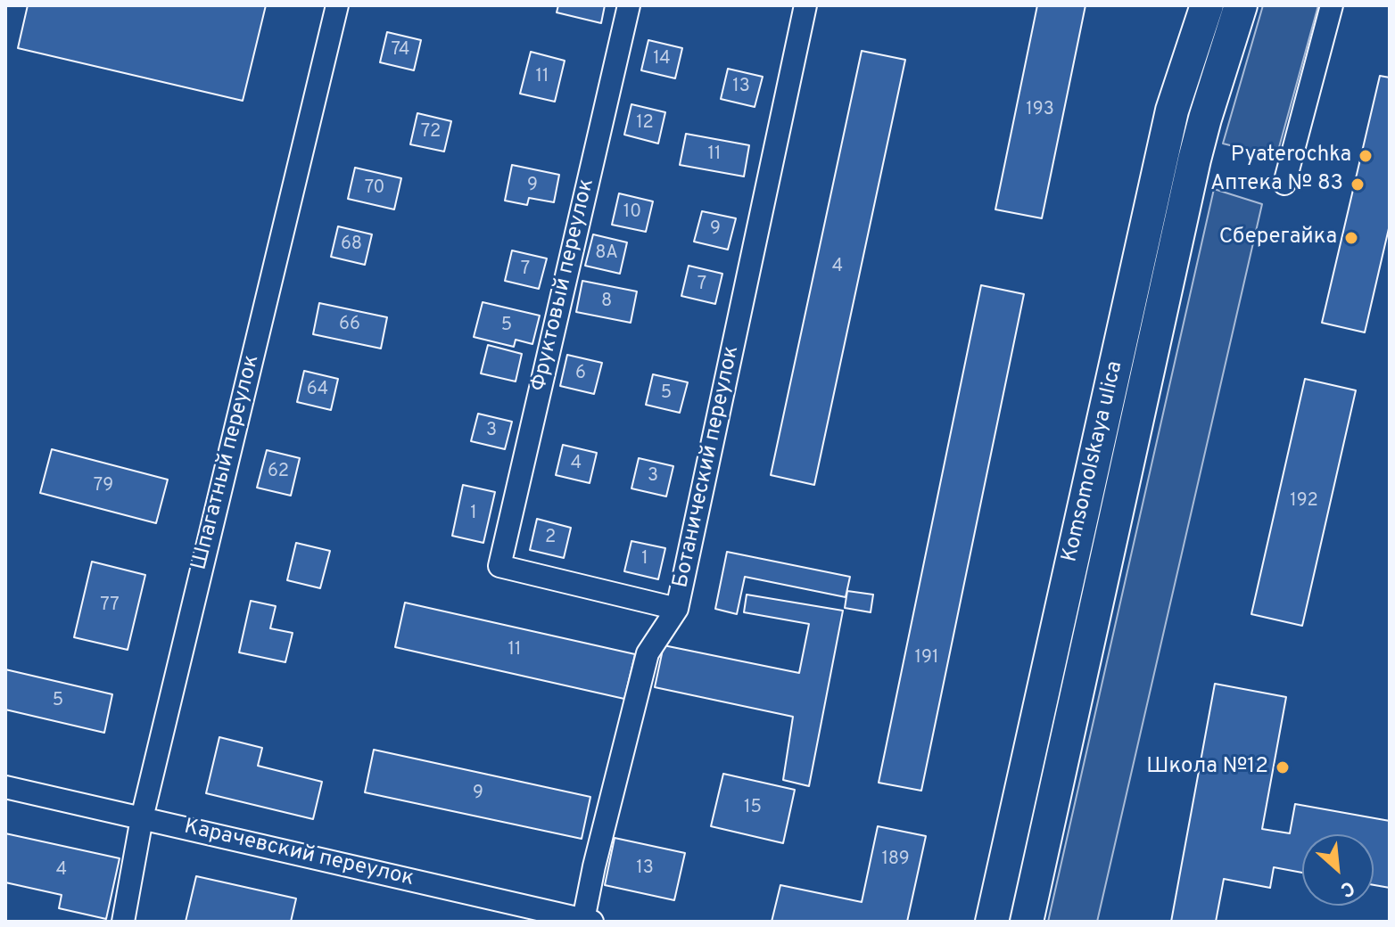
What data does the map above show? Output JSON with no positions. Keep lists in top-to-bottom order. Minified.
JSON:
{"streets":{"main road":["Komsomolskaya ulica"],"street":["Фруктовый переулок","Шпагатный переулок","Ботанический переулок","Карачевский переулок"]},"crossings":[["Фруктовый переулок","Ботанический переулок"],["Шпагатный переулок","Карачевский переулок"],["Ботанический переулок","Карачевский переулок"]],"places":["Pyaterochka","Аптека № 83","Сберегайка","Школа №12"],"house_numbers":["74","14","11","13","193","12","72","11","9","70","10","9","68","8А","4","7","7","8","66","5","6","64","5","3","4","62","3","79","192","1","2","1","77","11","191","5","9","15","189","13","4"],"north":"bottom right"}
